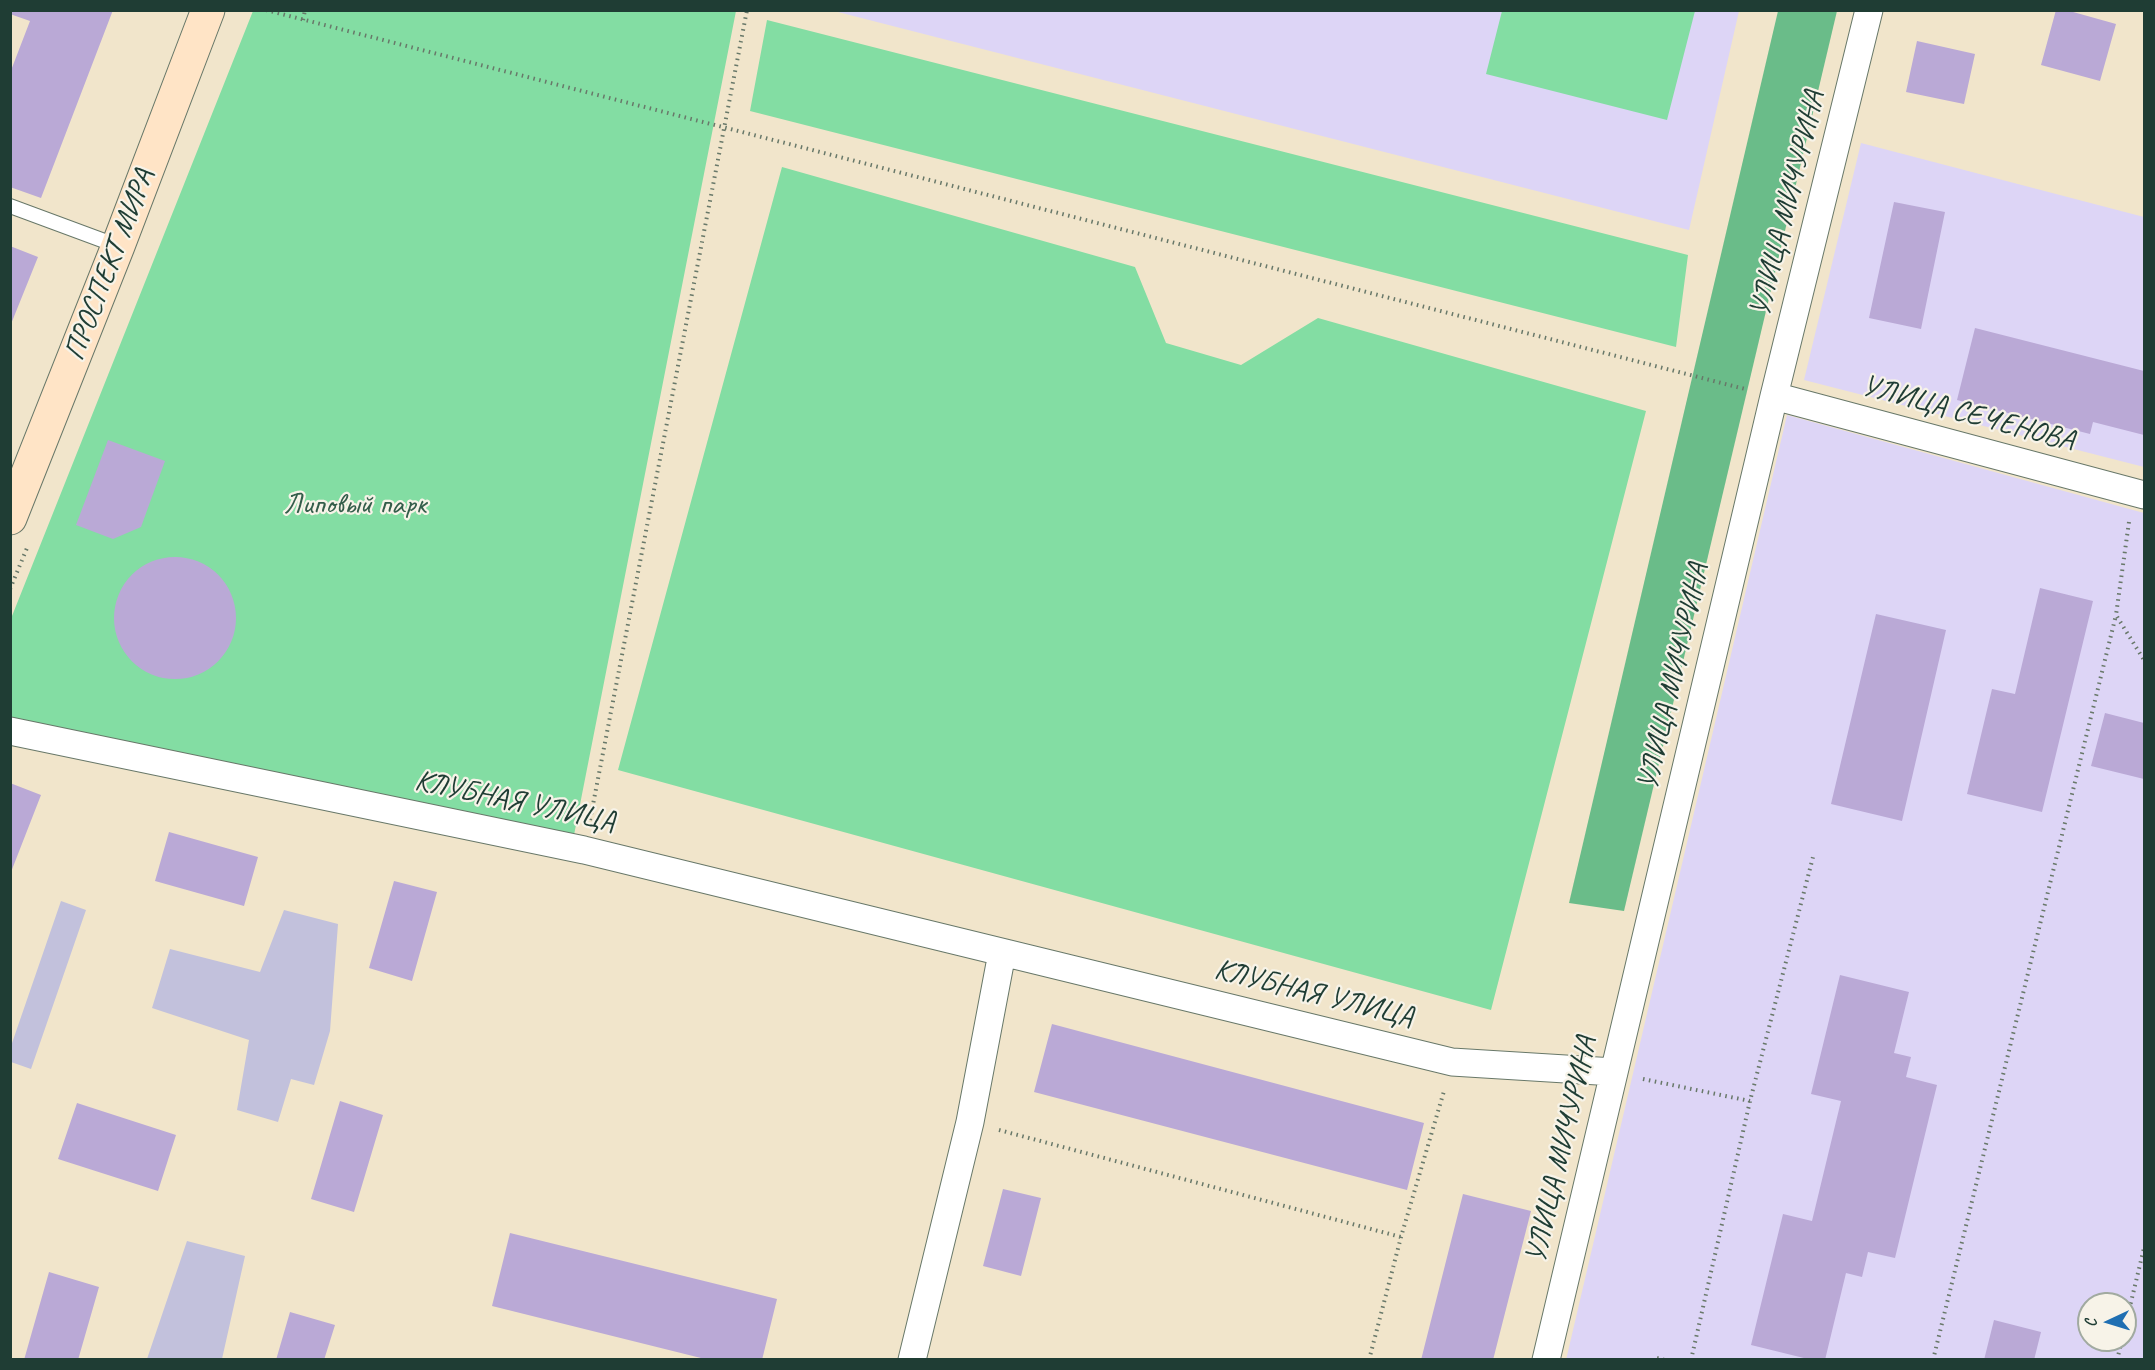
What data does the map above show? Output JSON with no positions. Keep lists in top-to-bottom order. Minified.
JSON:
{"streets":{"main road":["ПРОСПЕКТ МИРА"],"street":["УЛИЦА МИЧУРИНА","УЛИЦА СЕЧЕНОВА","КЛУБНАЯ УЛИЦА"]},"crossings":[["УЛИЦА МИЧУРИНА","УЛИЦА СЕЧЕНОВА"],["УЛИЦА МИЧУРИНА","КЛУБНАЯ УЛИЦА"]],"parks":["Липовый парк"],"north":"left"}
